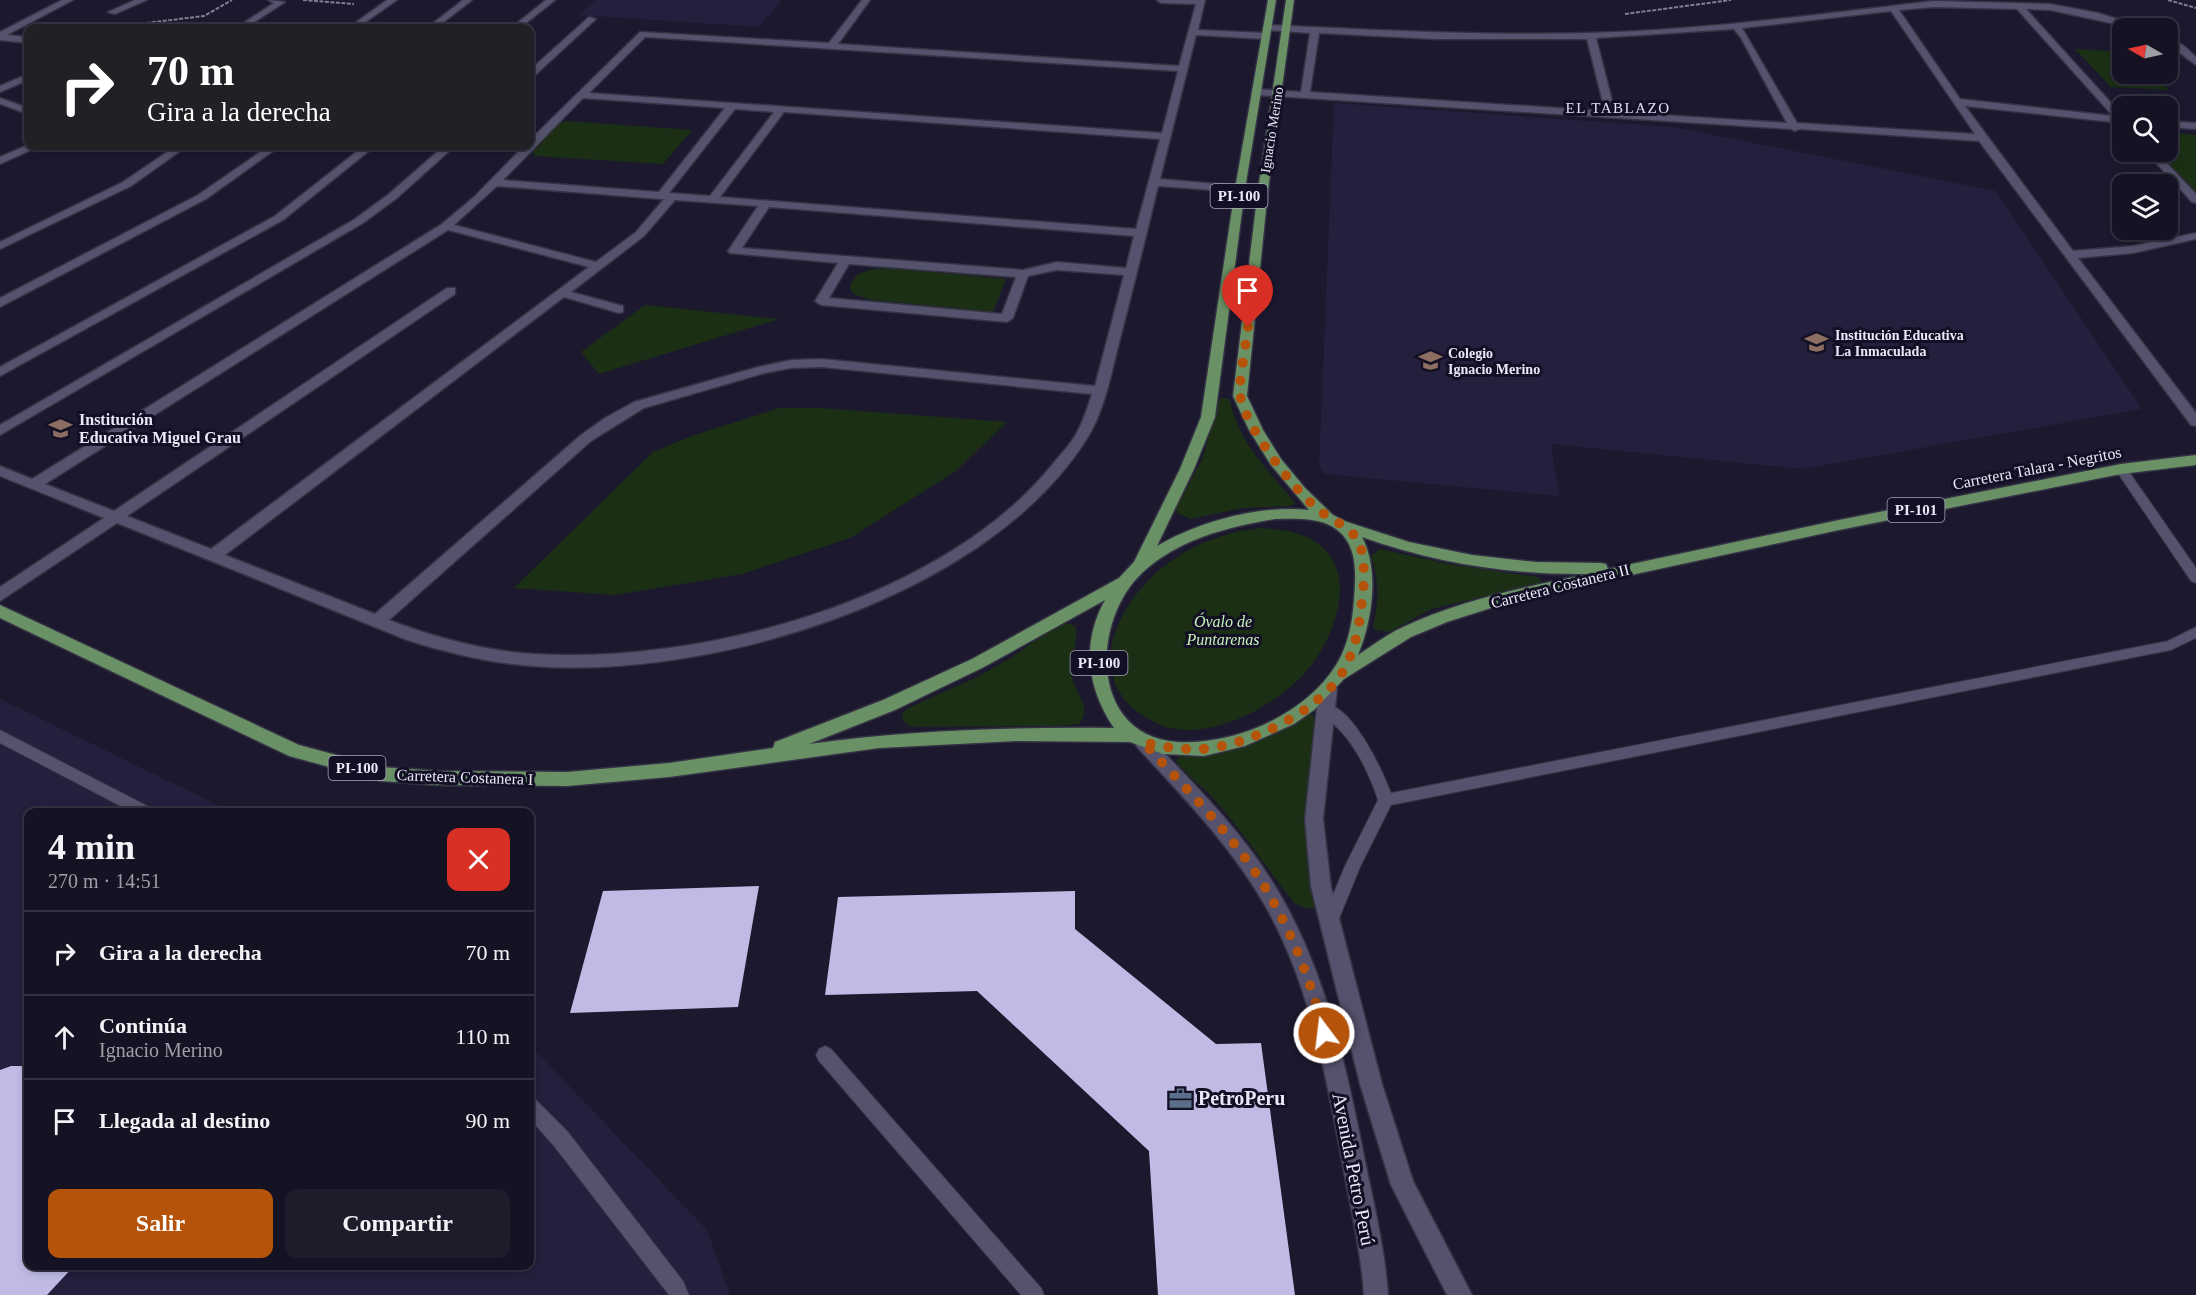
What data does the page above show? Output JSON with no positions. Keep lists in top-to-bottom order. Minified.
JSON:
{"streets":{"main road":["Ignacio Merino","PI-100","Carretera Talara - Negritos","PI-101","Carretera Costanera II","Carretera Costanera I"],"street":["Avenida Petro Perú"]},"crossings":[["Ignacio Merino","PI-100"],["PI-100","Carretera Costanera II"],["PI-100","Carretera Costanera I"],["PI-100","Avenida Petro Perú"],["Carretera Talara - Negritos","Carretera Costanera II"]],"districts":["EL TABLAZO"],"parks":["Óvalo de Puntarenas"],"places":{"school or university":["Institución Educativa La Inmaculada","Colegio Ignacio Merino","Institución Educativa Miguel Grau"],"office":["PetroPeru"]},"north":"left","page":{"turn":["70 m","Gira a la derecha"],"heading":["4 min","270 m · 14:51"],"list":[{"name":"Gira a la derecha","value":"70 m"},{"name":"Continúa","note":"Ignacio Merino","value":"110 m"},{"name":"Llegada al destino","value":"90 m"}],"buttons":["Salir","Compartir"]}}
